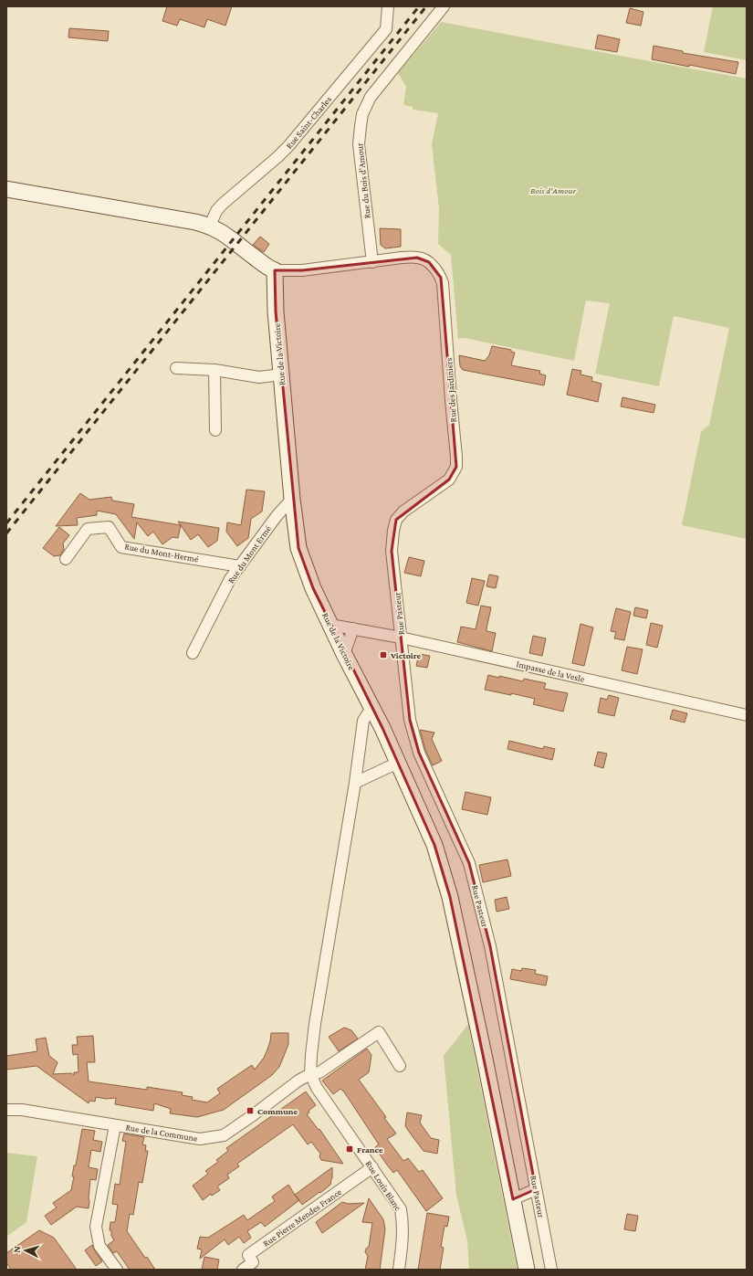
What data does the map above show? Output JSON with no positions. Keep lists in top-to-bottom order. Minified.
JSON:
{"streets":{"street":["Rue Saint-Charles","Rue du Bois d'Amour","Rue de la Victoire","Rue des Jardiniers","Rue du Mont-Hermé","Rue du Mont Ermé","Rue Pasteur","Impasse de la Vesle","Rue de la Commune","Rue Louis Blanc","Rue Pierre Mendes France"]},"crossings":[["Rue du Bois d'Amour","Rue des Jardiniers"],["Rue de la Victoire","Rue du Mont Ermé"],["Rue de la Victoire","Impasse de la Vesle"],["Rue des Jardiniers","Rue Pasteur"],["Rue du Mont-Hermé","Rue du Mont Ermé"],["Rue Pasteur","Impasse de la Vesle"],["Rue de la Commune","Rue Louis Blanc"],["Rue Louis Blanc","Rue Pierre Mendes France"]],"parks":["Bois d'Amour"],"places":{"transit":["Victoire","Commune","France"]},"north":"left"}
